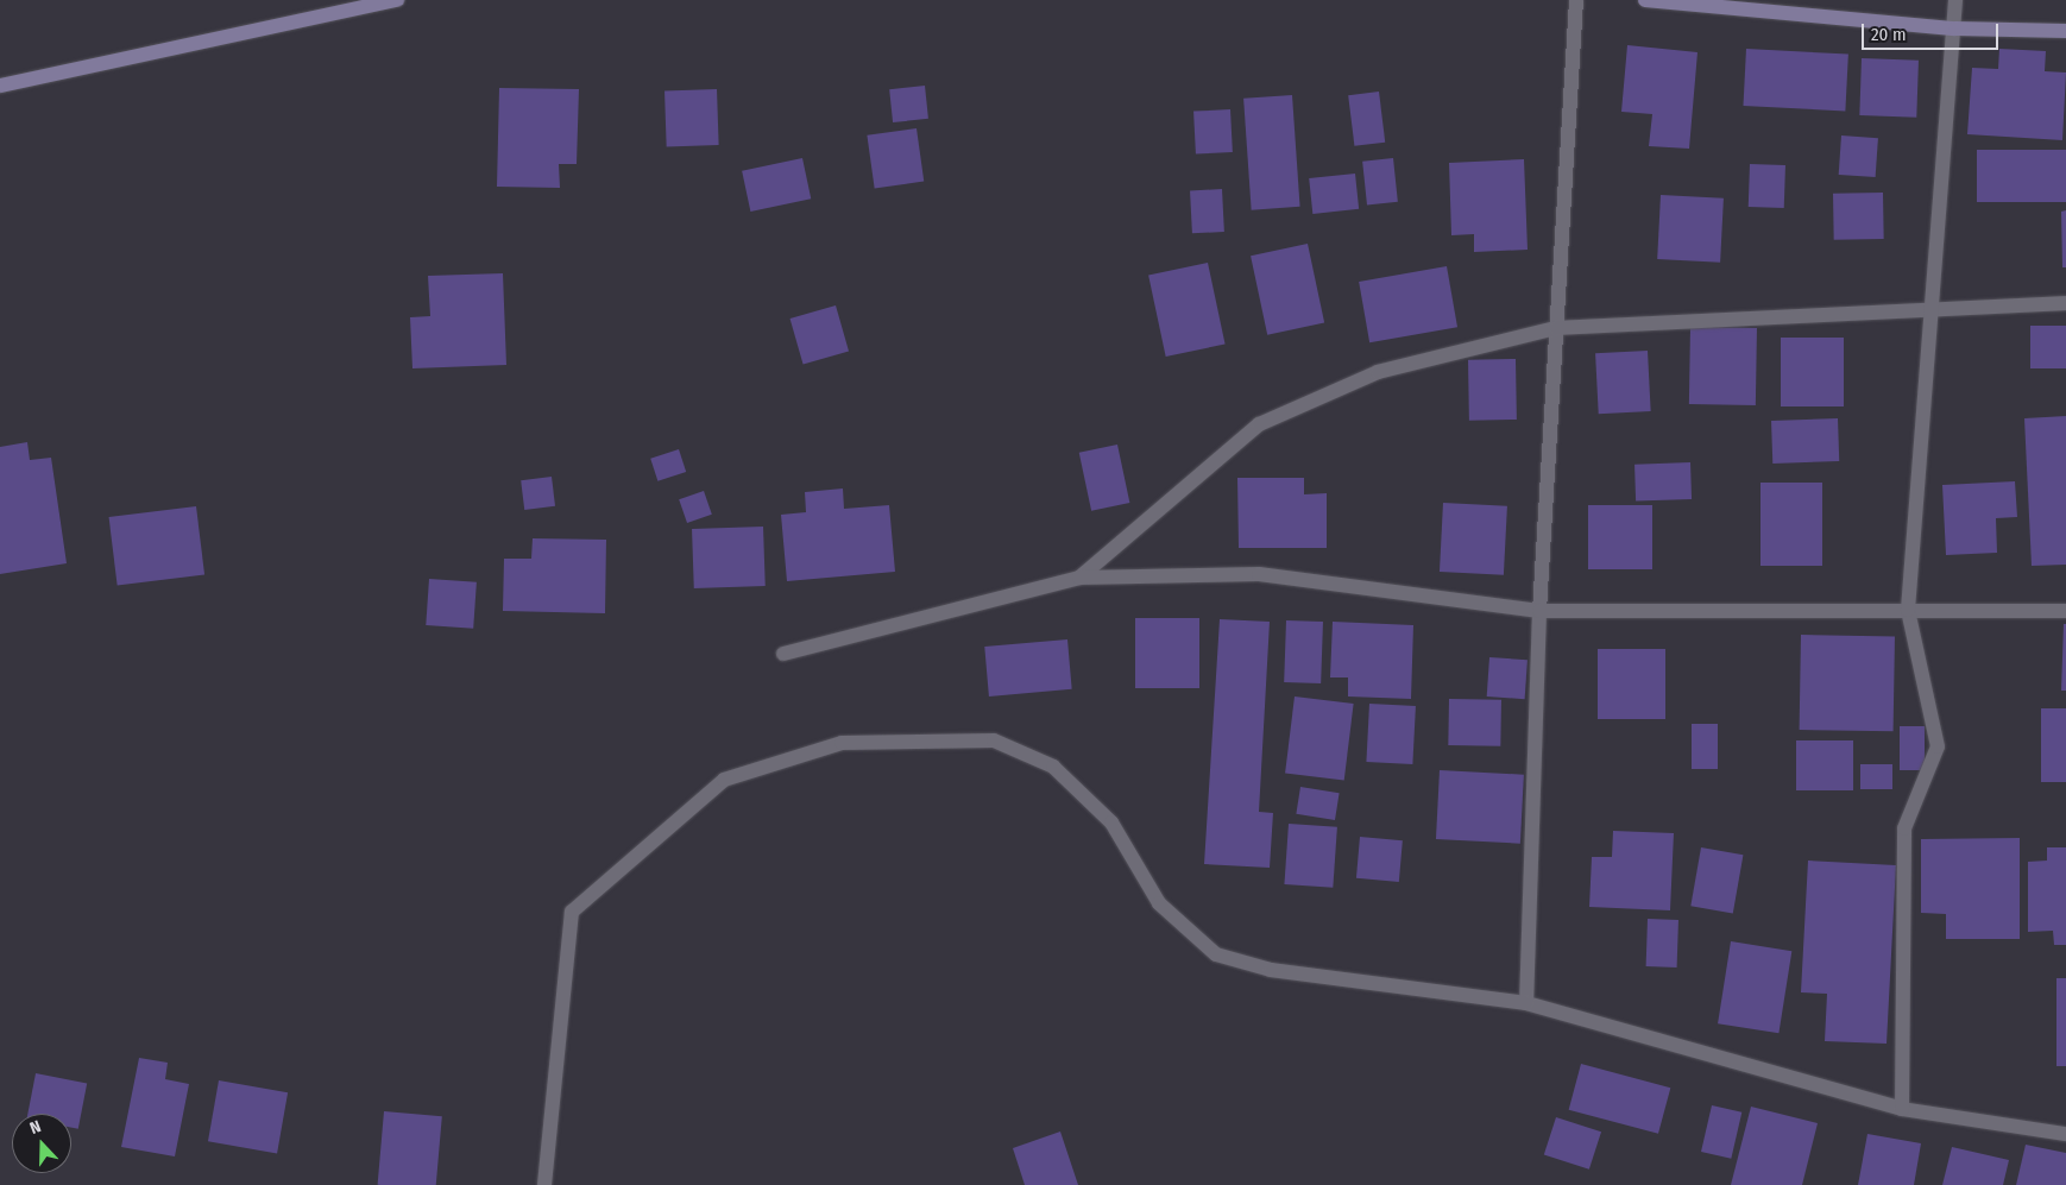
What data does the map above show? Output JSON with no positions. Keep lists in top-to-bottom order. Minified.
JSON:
{"scale_bar":"20 m","north":"top"}
